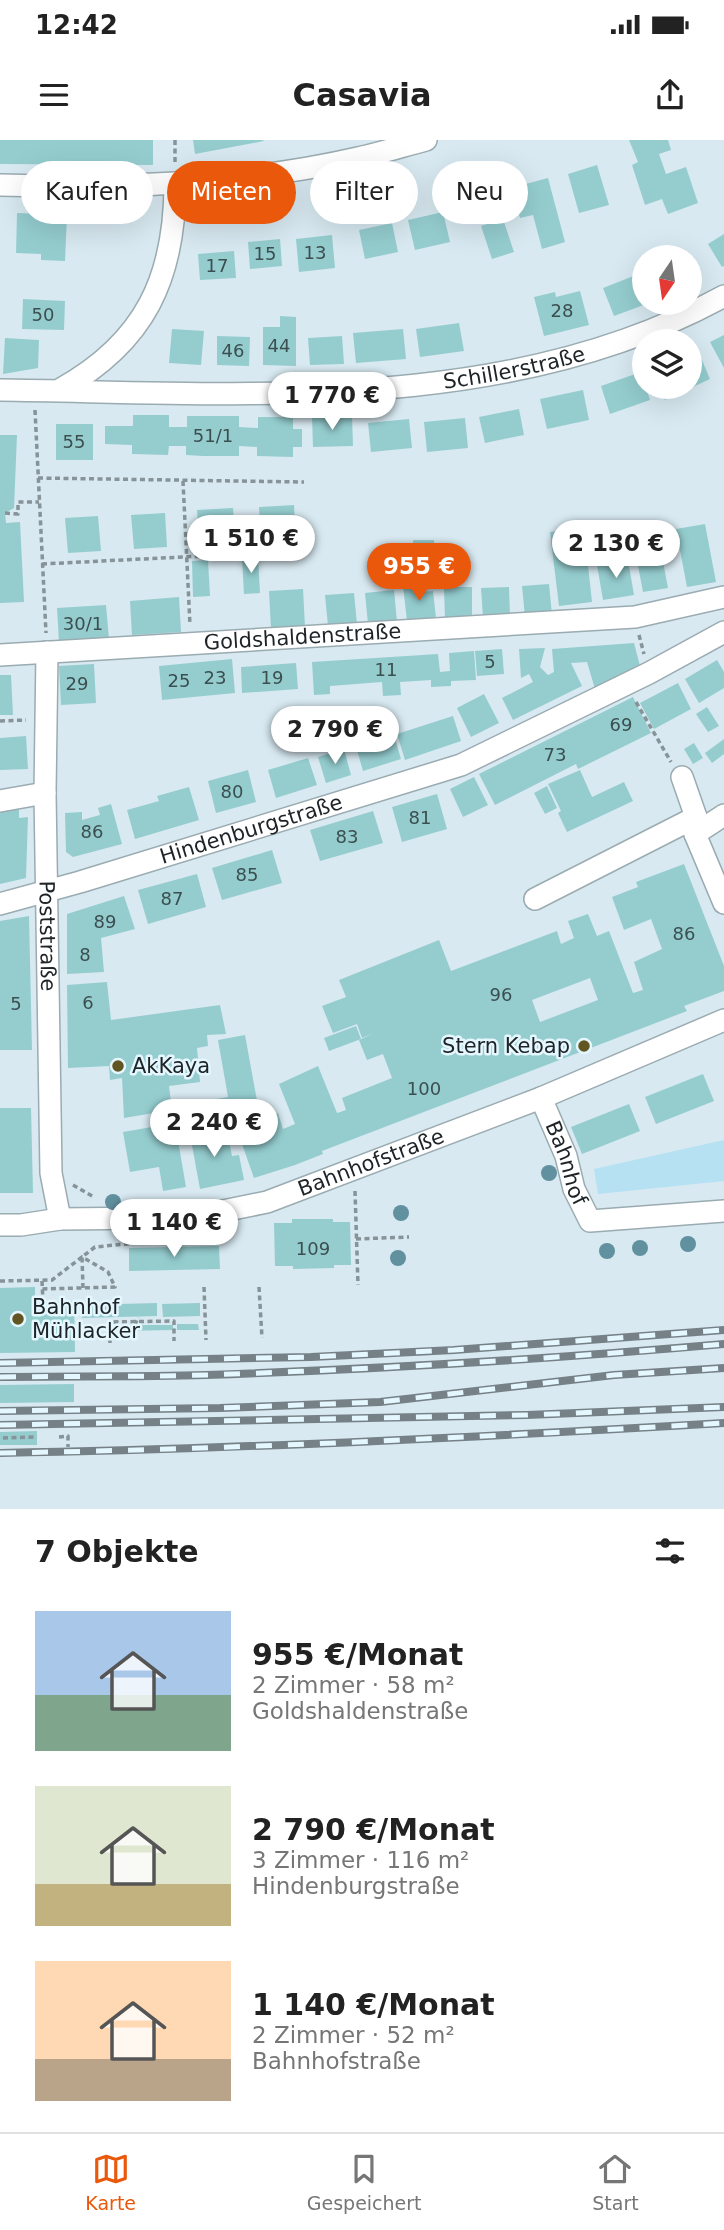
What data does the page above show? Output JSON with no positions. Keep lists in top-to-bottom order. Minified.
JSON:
{"streets":{"street":["Schillerstraße","Goldshaldenstraße","Hindenburgstraße","Poststraße","Bahnhofstraße","Bahnhof"]},"crossings":[["Goldshaldenstraße","Poststraße"],["Hindenburgstraße","Poststraße"],["Poststraße","Bahnhofstraße"],["Bahnhofstraße","Bahnhof"]],"places":["Stern Kebap","AkKaya","Bahnhof Mühlacker"],"house_numbers":["13","15","17","28","50","44","46","51/1","55","30/1","5","11","23","19","25","29","69","73","80","81","86","83","85","87","89","86","8","96","6","5","100","109"],"north":"bottom","page":{"status":"12:42","header":"Casavia","chip":["Kaufen","Mieten","Filter","Neu"],"price":["1 770 €","1 510 €","2 130 €","955 €","2 790 €","2 240 €","1 140 €"],"heading":"7 Objekte","list":[{"name":"955 €/Monat","note":"2 Zimmer · 58 m² · Goldshaldenstraße"},{"name":"2 790 €/Monat","note":"3 Zimmer · 116 m² · Hindenburgstraße"},{"name":"1 140 €/Monat","note":"2 Zimmer · 52 m² · Bahnhofstraße"}],"tabs":["Karte","Gespeichert","Start"]}}
